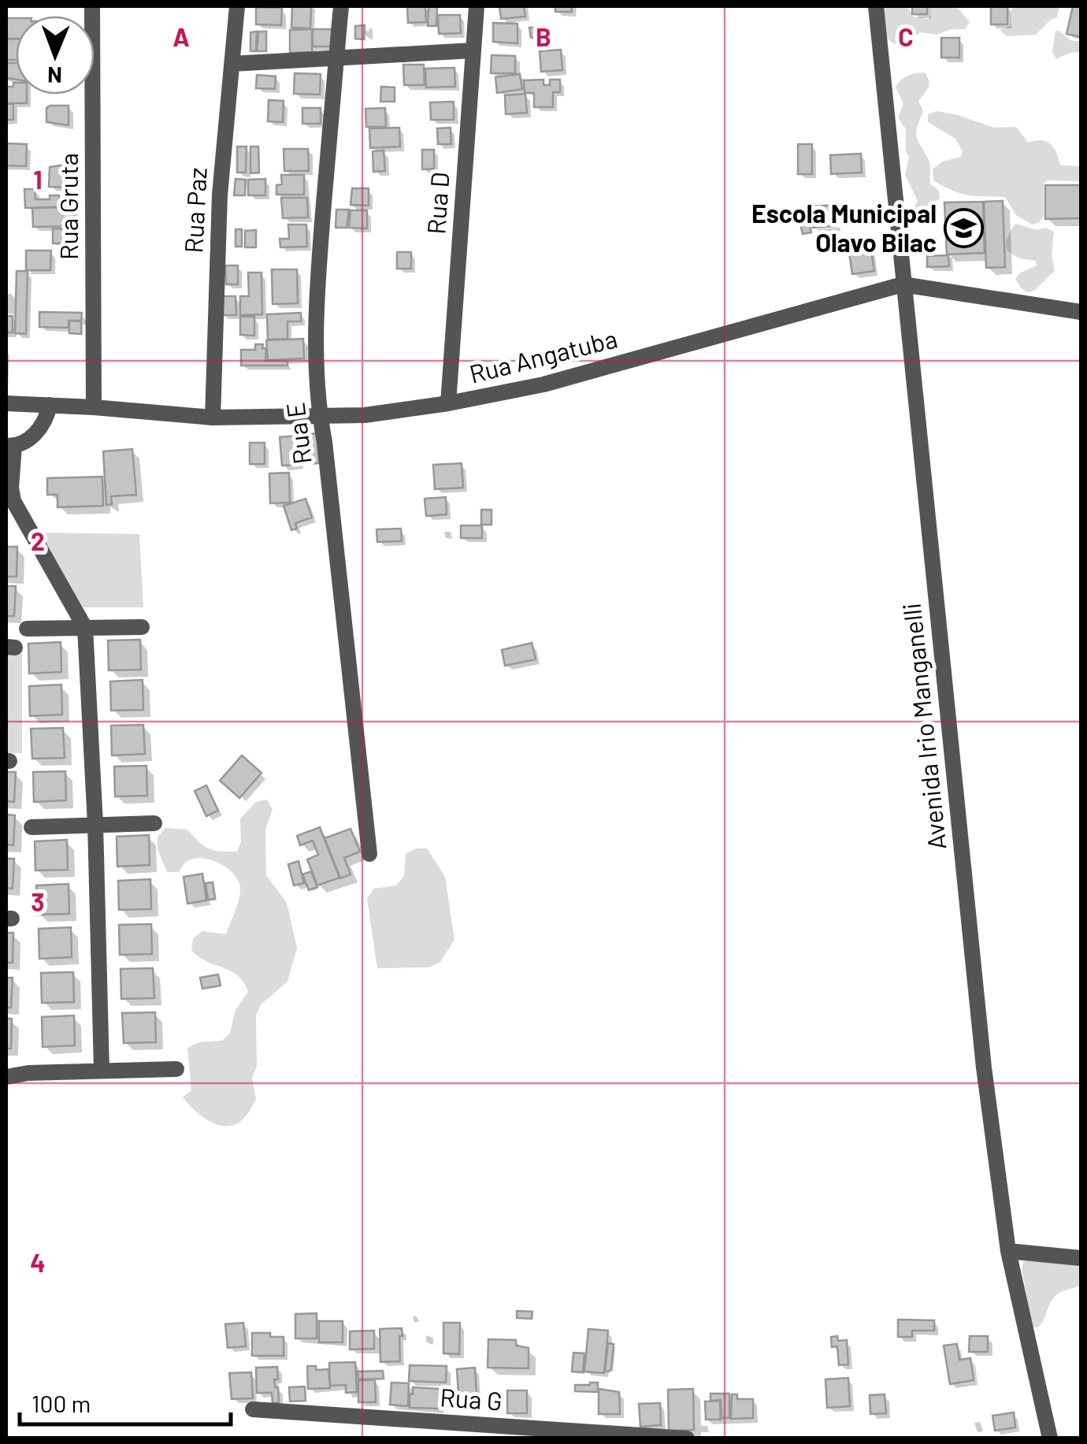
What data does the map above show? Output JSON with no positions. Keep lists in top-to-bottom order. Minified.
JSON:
{"streets":{"street":["Rua D","Rua Gruta","Rua Paz","Rua Angatuba","Rua E","Avenida Irio Manganelli","Rua G"]},"crossings":[["Rua D","Rua Angatuba"],["Rua Gruta","Rua Angatuba"],["Rua Paz","Rua Angatuba"],["Rua Angatuba","Rua E"],["Rua Angatuba","Avenida Irio Manganelli"]],"places":{"school or university":["Escola Municipal Olavo Bilac"]},"scale_bar":"100 m","north":"bottom","grid":{"columns":["A","B","C"],"rows":["1","2","3","4"]}}
